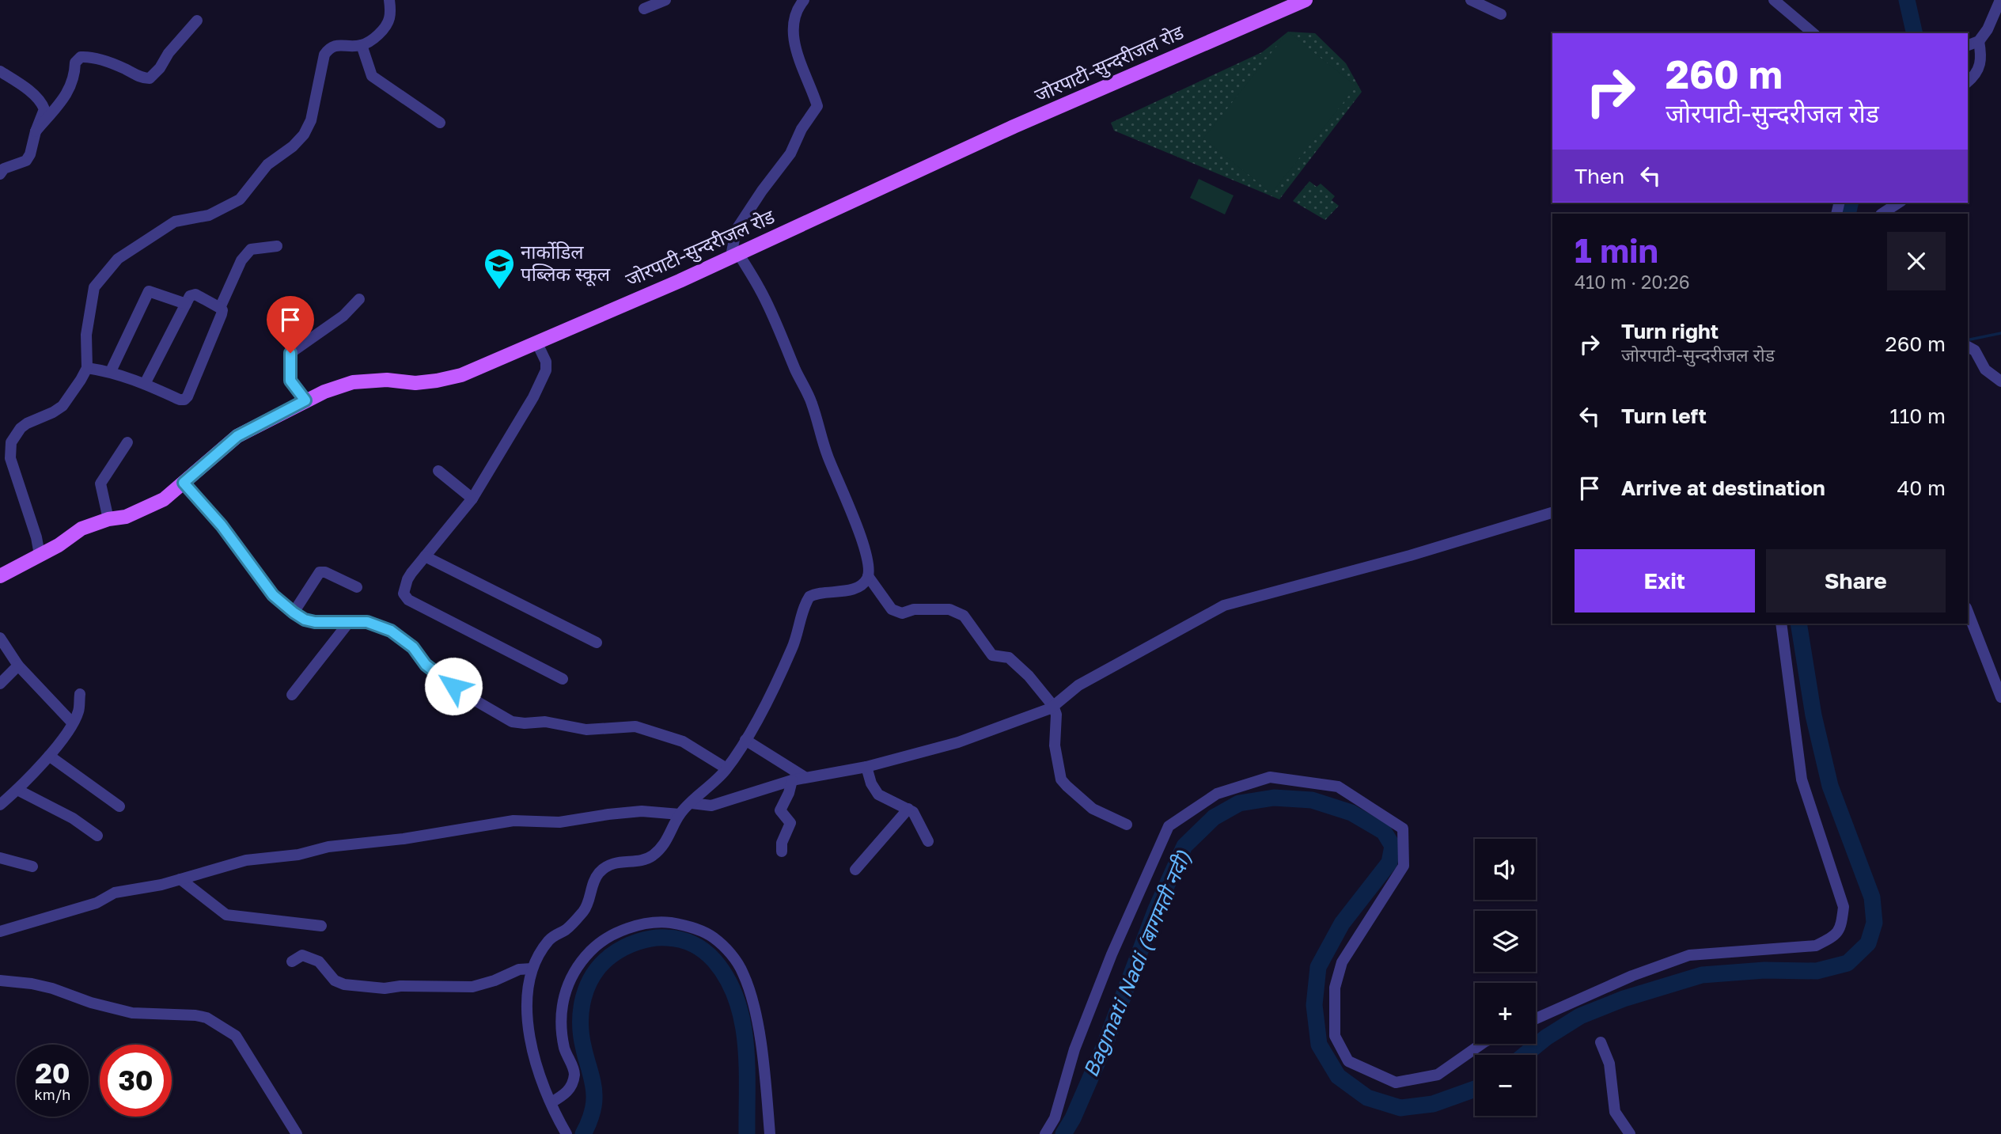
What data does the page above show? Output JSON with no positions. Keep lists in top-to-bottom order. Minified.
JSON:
{"streets":{"main road":["जोरपाटी-सुन्दरीजल रोड"]},"water":["Bagmati Nadi (बागमती नदी)"],"places":{"school or university":["नार्कोडिल पब्लिक स्कूल"]},"page":{"turn":["260 m","जोरपाटी-सुन्दरीजल रोड"],"then":"Then","heading":["1 min","410 m · 20:26"],"list":[{"name":"Turn right","note":"जोरपाटी-सुन्दरीजल रोड","value":"260 m"},{"name":"Turn left","value":"110 m"},{"name":"Arrive at destination","value":"40 m"}],"buttons":["Exit","Share"],"map_buttons":["+","−"],"speed":"20 km/h","limit":"30"}}
